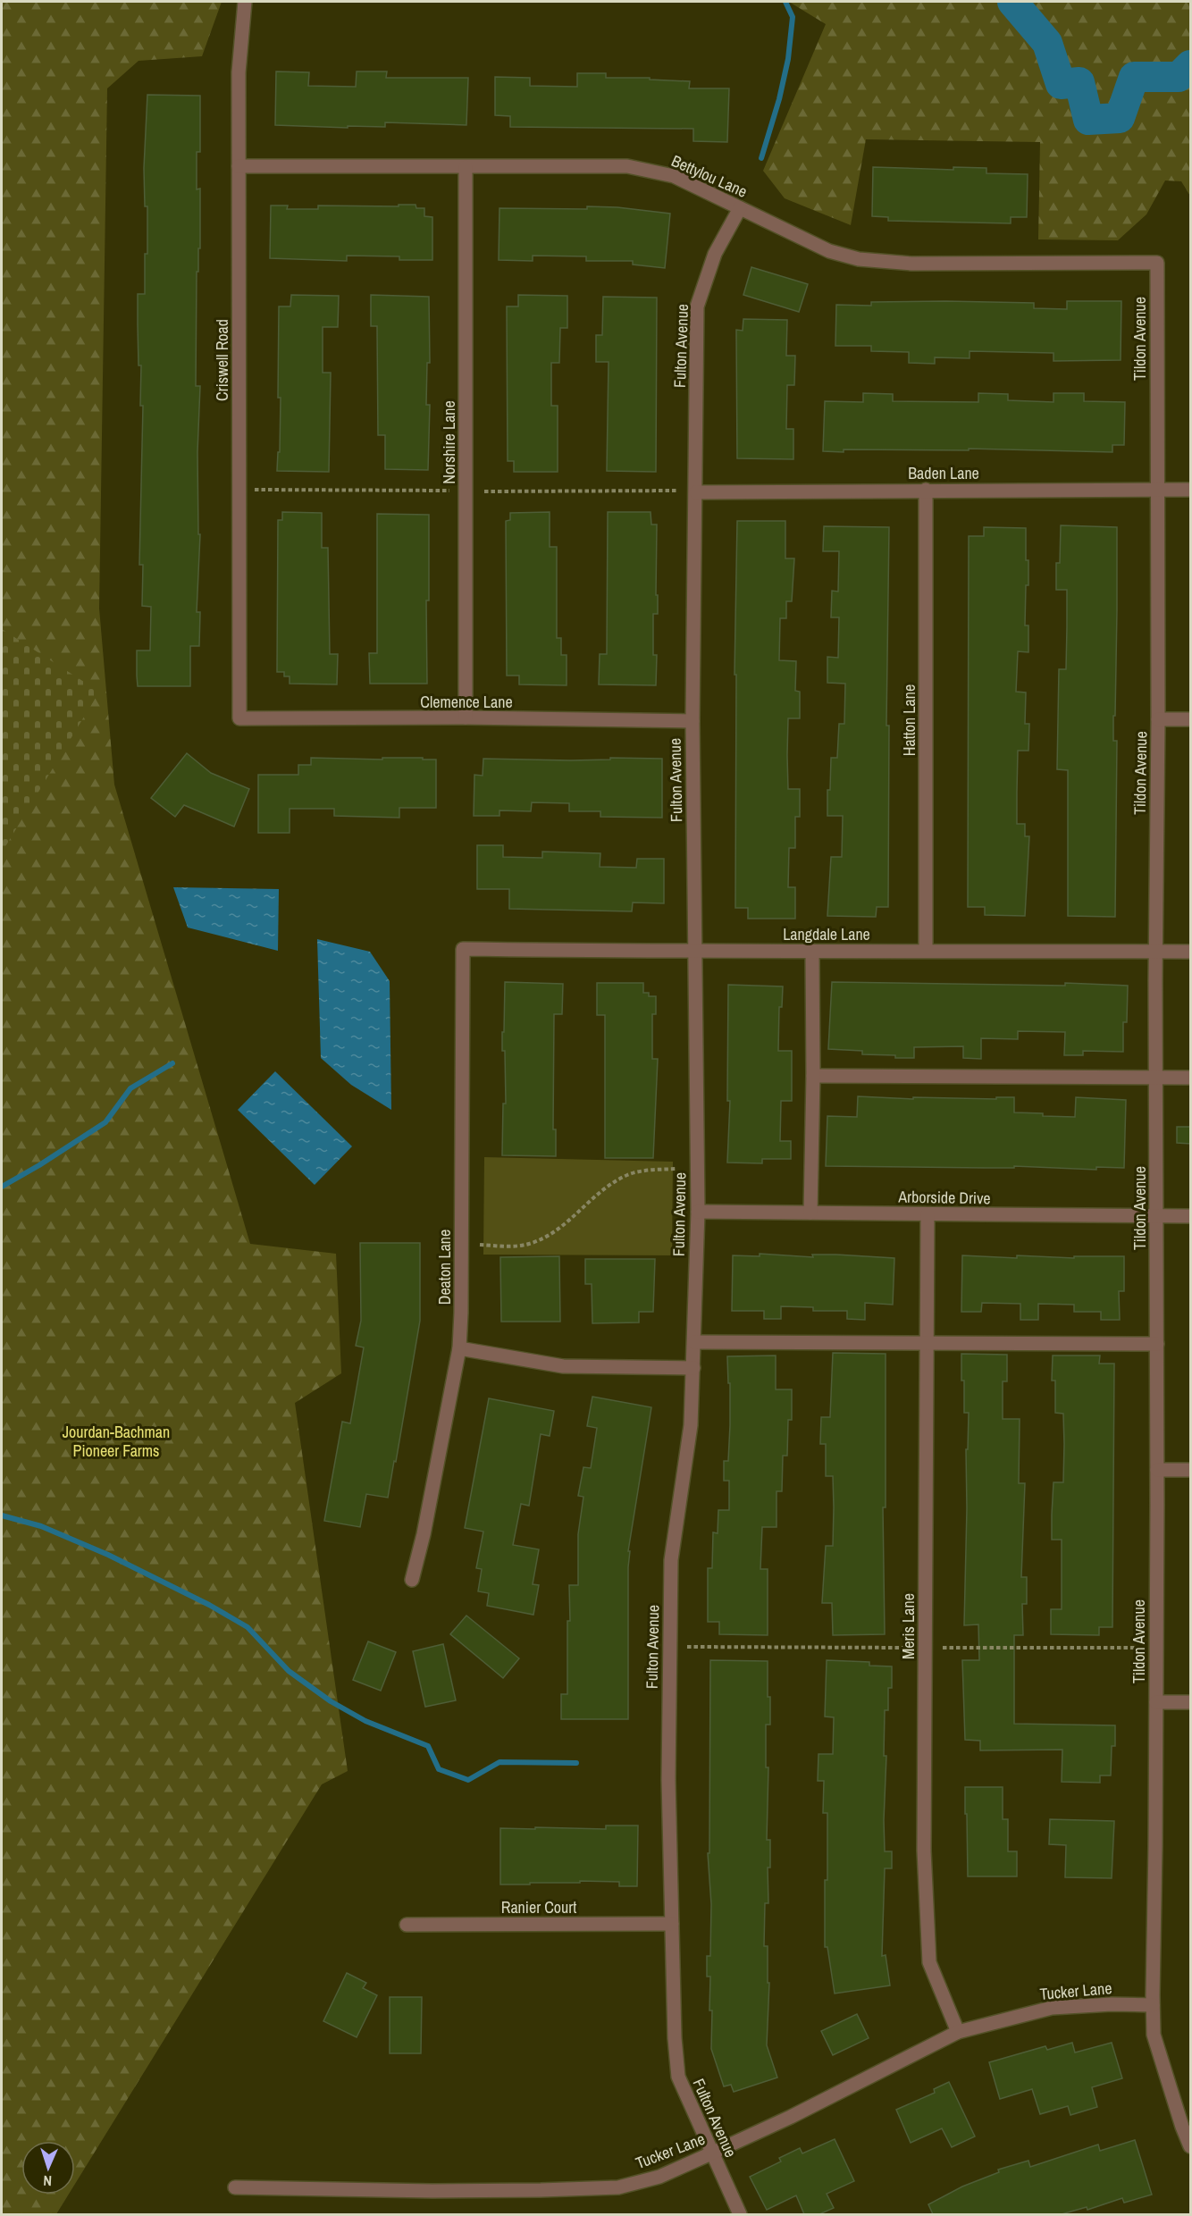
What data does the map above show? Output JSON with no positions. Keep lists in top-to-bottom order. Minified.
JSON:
{"streets":{"street":["Bettylou Lane","Tildon Avenue","Fulton Avenue","Criswell Road","Norshire Lane","Baden Lane","Clemence Lane","Hatton Lane","Langdale Lane","Arborside Drive","Deaton Lane","Meris Lane","Ranier Court","Tucker Lane"]},"crossings":[["Bettylou Lane","Tildon Avenue"],["Bettylou Lane","Fulton Avenue"],["Bettylou Lane","Criswell Road"],["Bettylou Lane","Norshire Lane"],["Tildon Avenue","Baden Lane"],["Tildon Avenue","Langdale Lane"],["Tildon Avenue","Arborside Drive"],["Tildon Avenue","Tucker Lane"],["Fulton Avenue","Baden Lane"],["Fulton Avenue","Clemence Lane"],["Fulton Avenue","Langdale Lane"],["Fulton Avenue","Arborside Drive"],["Fulton Avenue","Ranier Court"],["Fulton Avenue","Tucker Lane"],["Criswell Road","Clemence Lane"],["Norshire Lane","Clemence Lane"],["Baden Lane","Hatton Lane"],["Hatton Lane","Langdale Lane"],["Langdale Lane","Deaton Lane"],["Arborside Drive","Meris Lane"],["Meris Lane","Tucker Lane"]],"parks":["Jourdan-Bachman Pioneer Farms"],"north":"bottom"}
